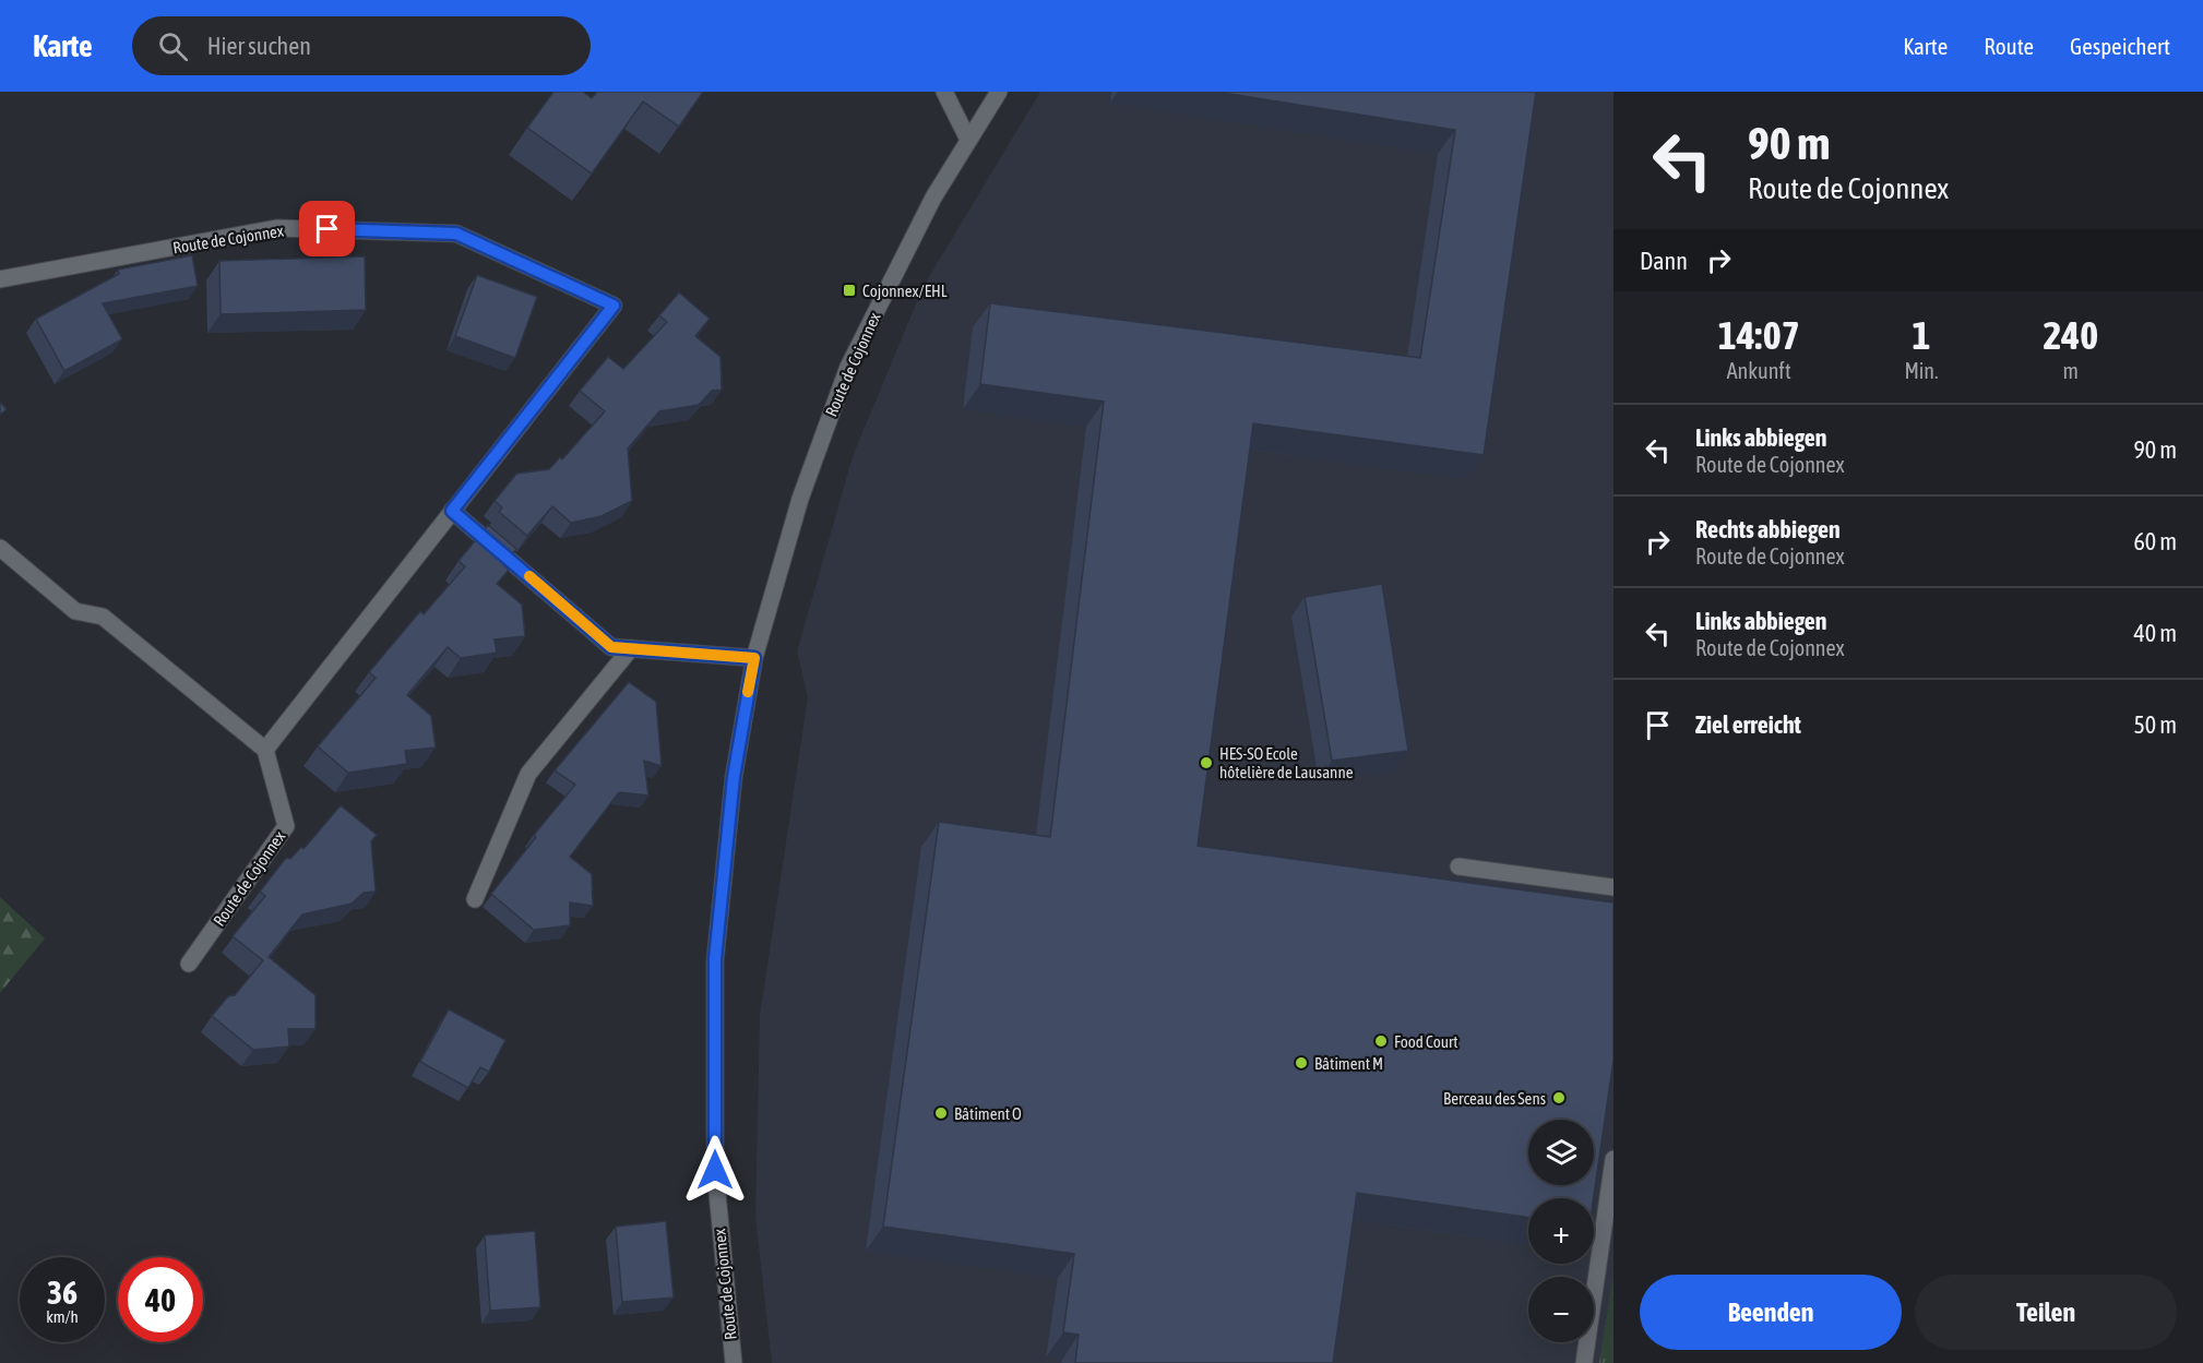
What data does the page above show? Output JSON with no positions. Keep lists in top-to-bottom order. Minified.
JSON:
{"streets":{"street":["Route de Cojonnex"]},"places":{"transit":["Cojonnex/EHL"],"other":["HES-SO Ecole hôtelière de Lausanne","Food Court","Bâtiment M","Berceau des Sens","Bâtiment O"]},"page":{"header":"Karte","search":"Hier suchen","nav":["Karte","Route","Gespeichert"],"turn":["90 m","Route de Cojonnex"],"then":"Dann","eta":["14:07","Ankunft","1","Min.","240","m"],"list":[{"name":"Links abbiegen","note":"Route de Cojonnex","value":"90 m"},{"name":"Rechts abbiegen","note":"Route de Cojonnex","value":"60 m"},{"name":"Links abbiegen","note":"Route de Cojonnex","value":"40 m"},{"name":"Ziel erreicht","value":"50 m"}],"map_buttons":["+","−"],"speed":"36 km/h","limit":"40","buttons":["Beenden","Teilen"]}}
